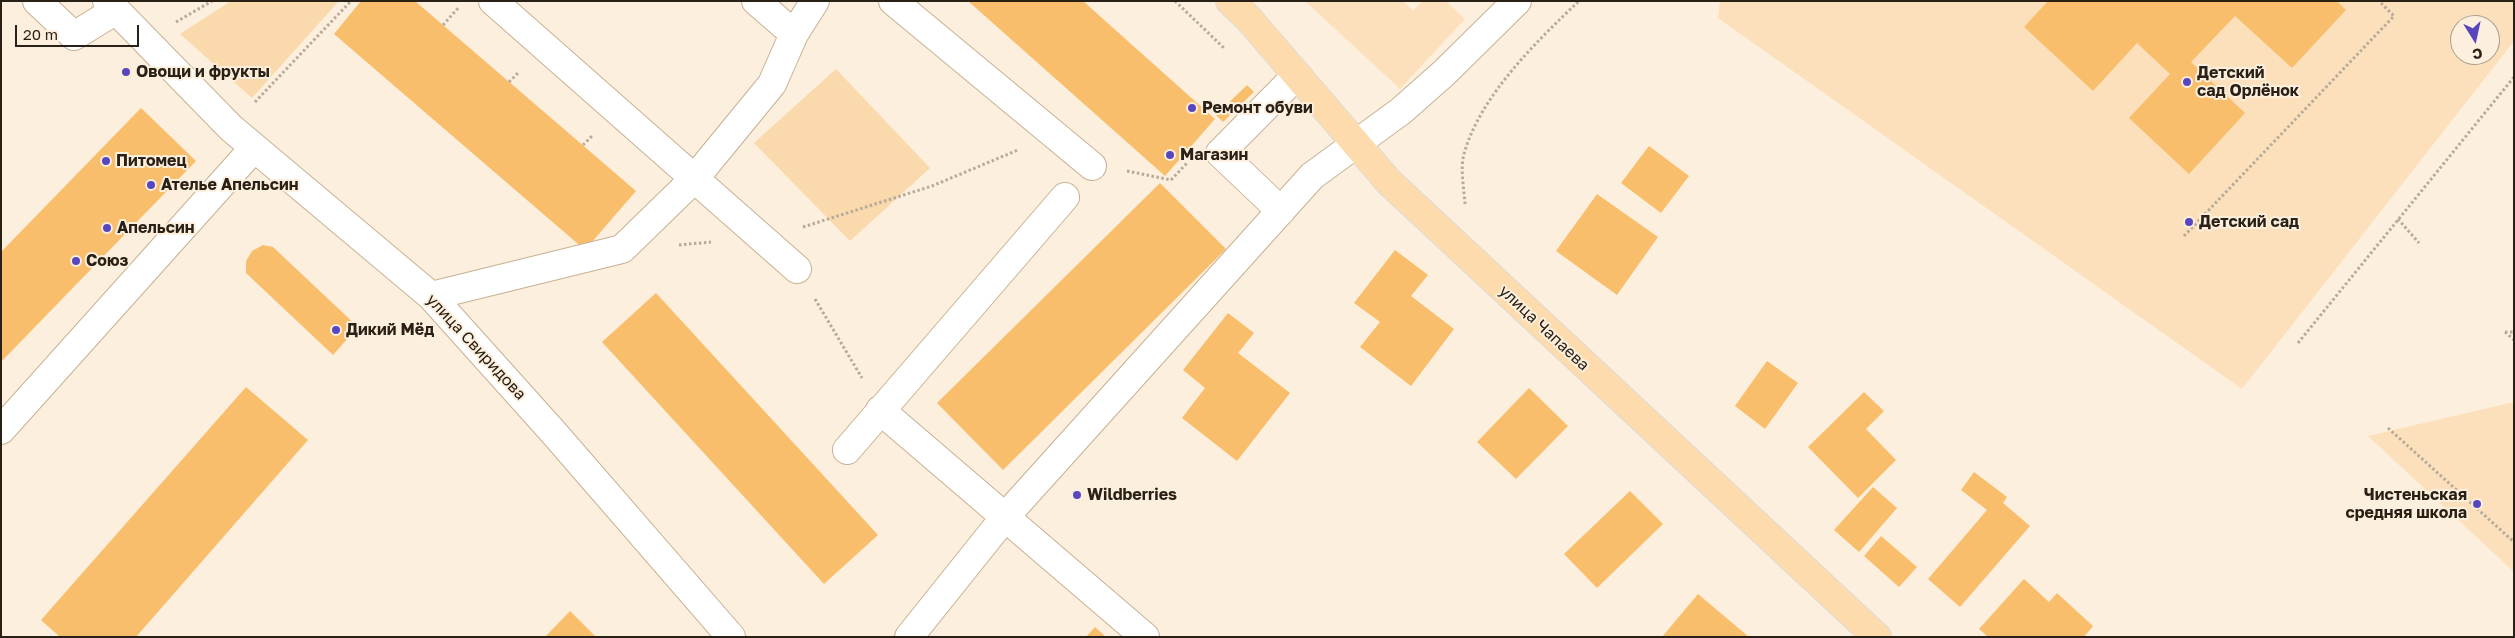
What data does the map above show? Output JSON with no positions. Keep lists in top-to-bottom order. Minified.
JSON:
{"streets":{"main road":["улица Чапаева"],"street":["улица Свиридова"]},"places":["Овощи и фрукты","Детский сад Орлёнок","Ремонт обуви","Магазин","Питомец","Ателье Апельсин","Детский сад","Апельсин","Cоюз","Дикий Мёд","Wildberries","Чистеньская средняя школа"],"scale_bar":"20 m","north":"bottom"}
